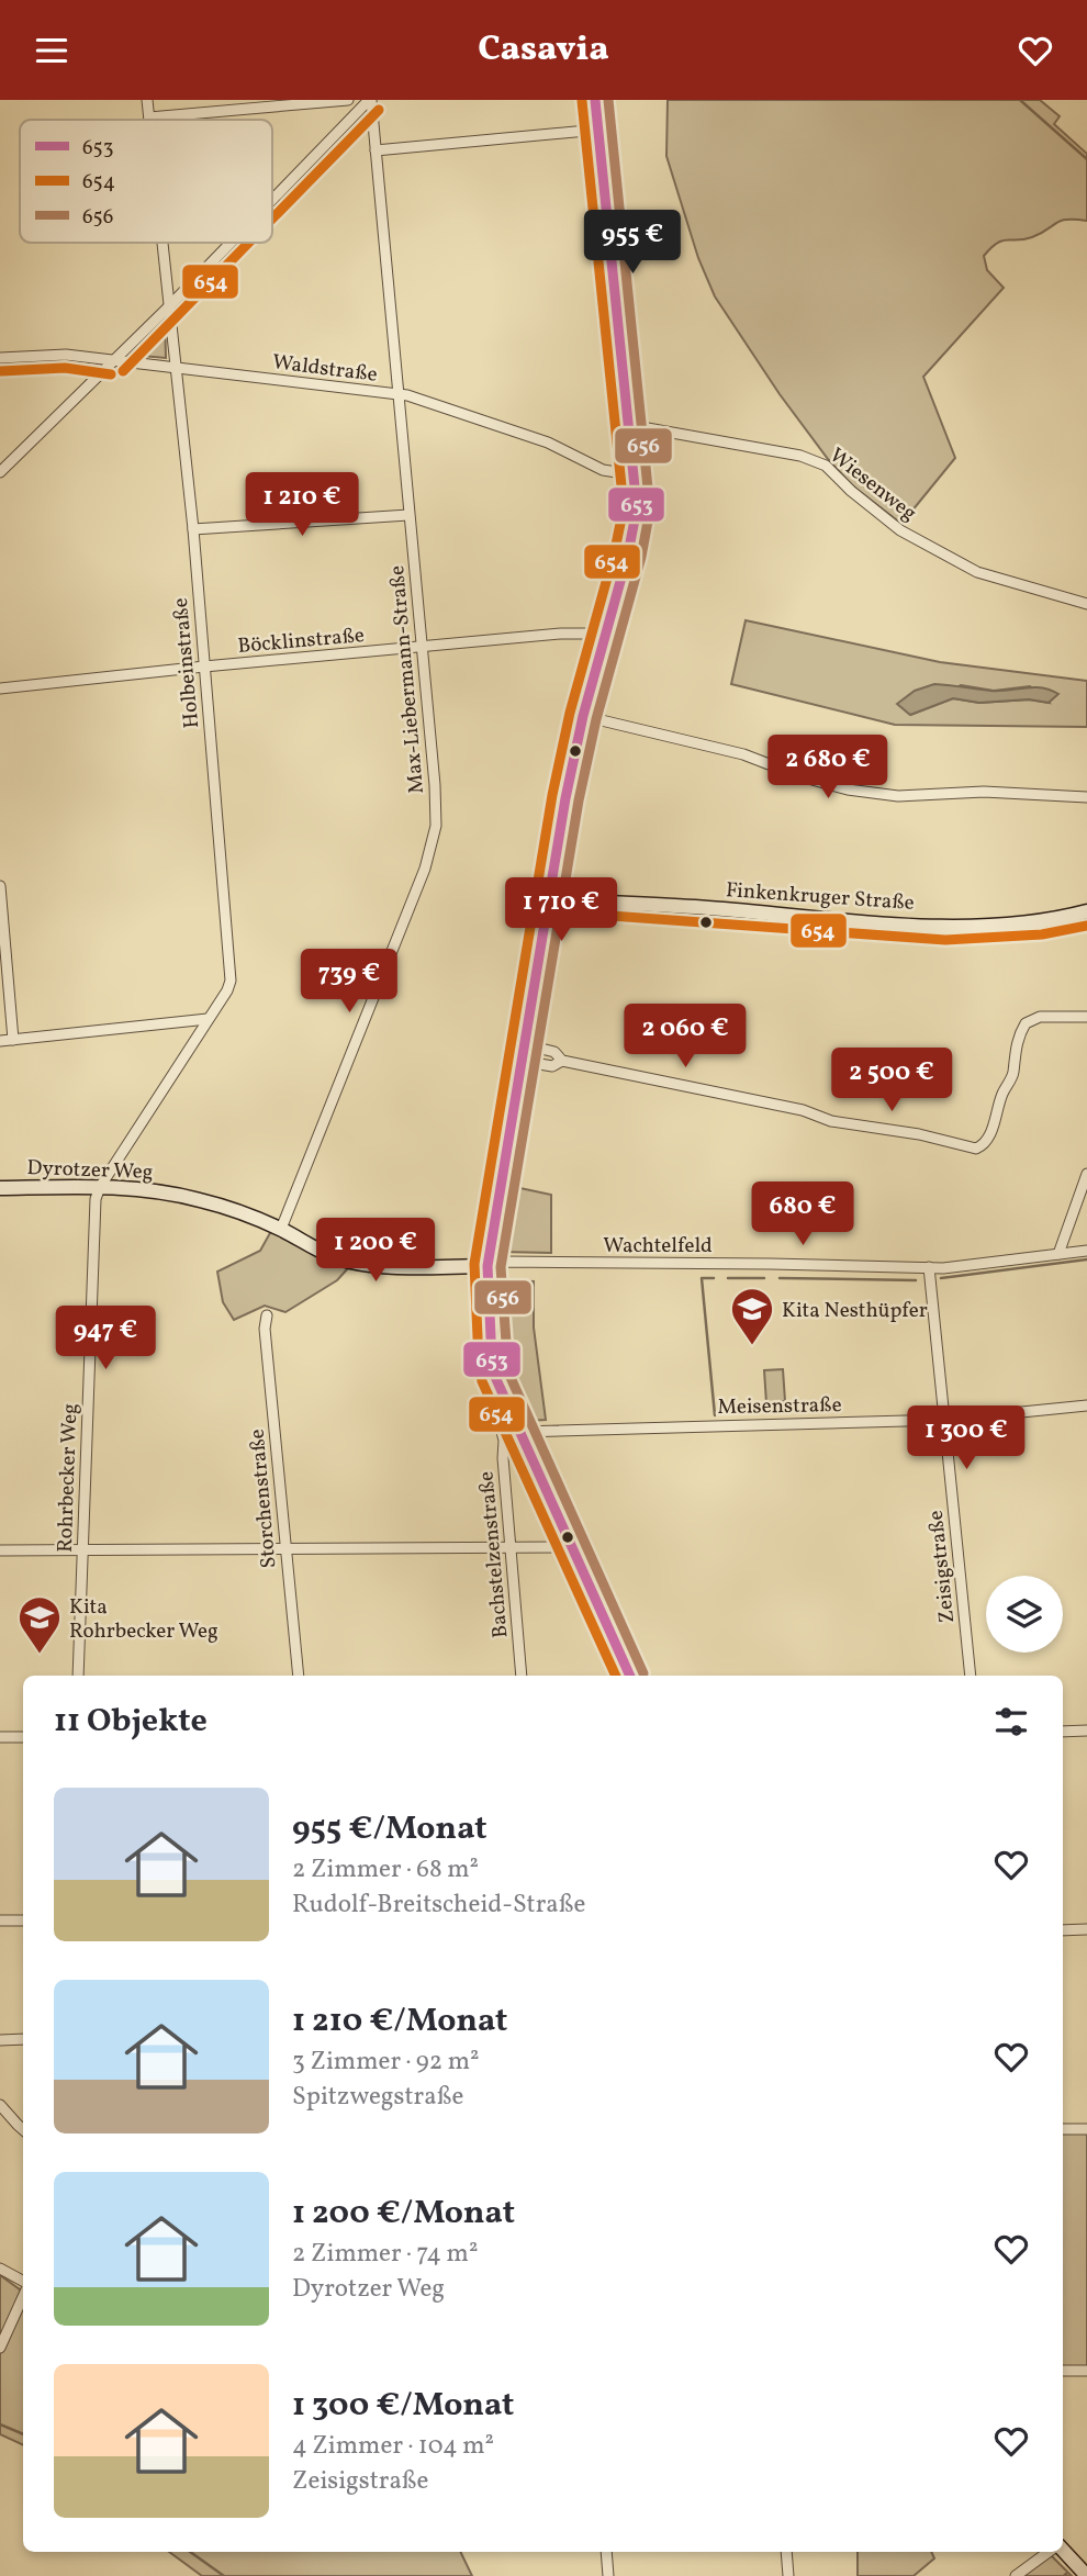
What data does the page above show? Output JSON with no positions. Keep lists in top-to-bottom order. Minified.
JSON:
{"streets":{"street":["Waldstraße","Wiesenweg","Böcklinstraße","Holbeinstraße","Max-Liebermann-Straße","Finkenkruger Straße","Dyrotzer Weg","Wachtelfeld","Meisenstraße","Rohrbecker Weg","Storchenstraße","Bachstelzenstraße","Zeisigstraße"]},"crossings":[["Waldstraße","Holbeinstraße"],["Waldstraße","Max-Liebermann-Straße"],["Böcklinstraße","Holbeinstraße"],["Böcklinstraße","Max-Liebermann-Straße"],["Holbeinstraße","Dyrotzer Weg"],["Holbeinstraße","Rohrbecker Weg"],["Max-Liebermann-Straße","Dyrotzer Weg"],["Dyrotzer Weg","Wachtelfeld"],["Dyrotzer Weg","Rohrbecker Weg"],["Wachtelfeld","Zeisigstraße"],["Meisenstraße","Zeisigstraße"]],"places":{"school or university":["Kita Nesthüpfer","Kita Rohrbecker Weg"]},"lines":["transit line 653","transit line 656","transit line 654"],"legend":["653","654","656"],"page":{"header":"Casavia","price":["955 €","1 210 €","2 680 €","1 710 €","739 €","2 060 €","2 500 €","680 €","1 200 €","947 €","1 300 €"],"heading":"11 Objekte","list":[{"name":"955 €/Monat","note":"2 Zimmer · 68 m² · Rudolf-Breitscheid-Straße"},{"name":"1 210 €/Monat","note":"3 Zimmer · 92 m² · Spitzwegstraße"},{"name":"1 200 €/Monat","note":"2 Zimmer · 74 m² · Dyrotzer Weg"},{"name":"1 300 €/Monat","note":"4 Zimmer · 104 m² · Zeisigstraße"}]}}
